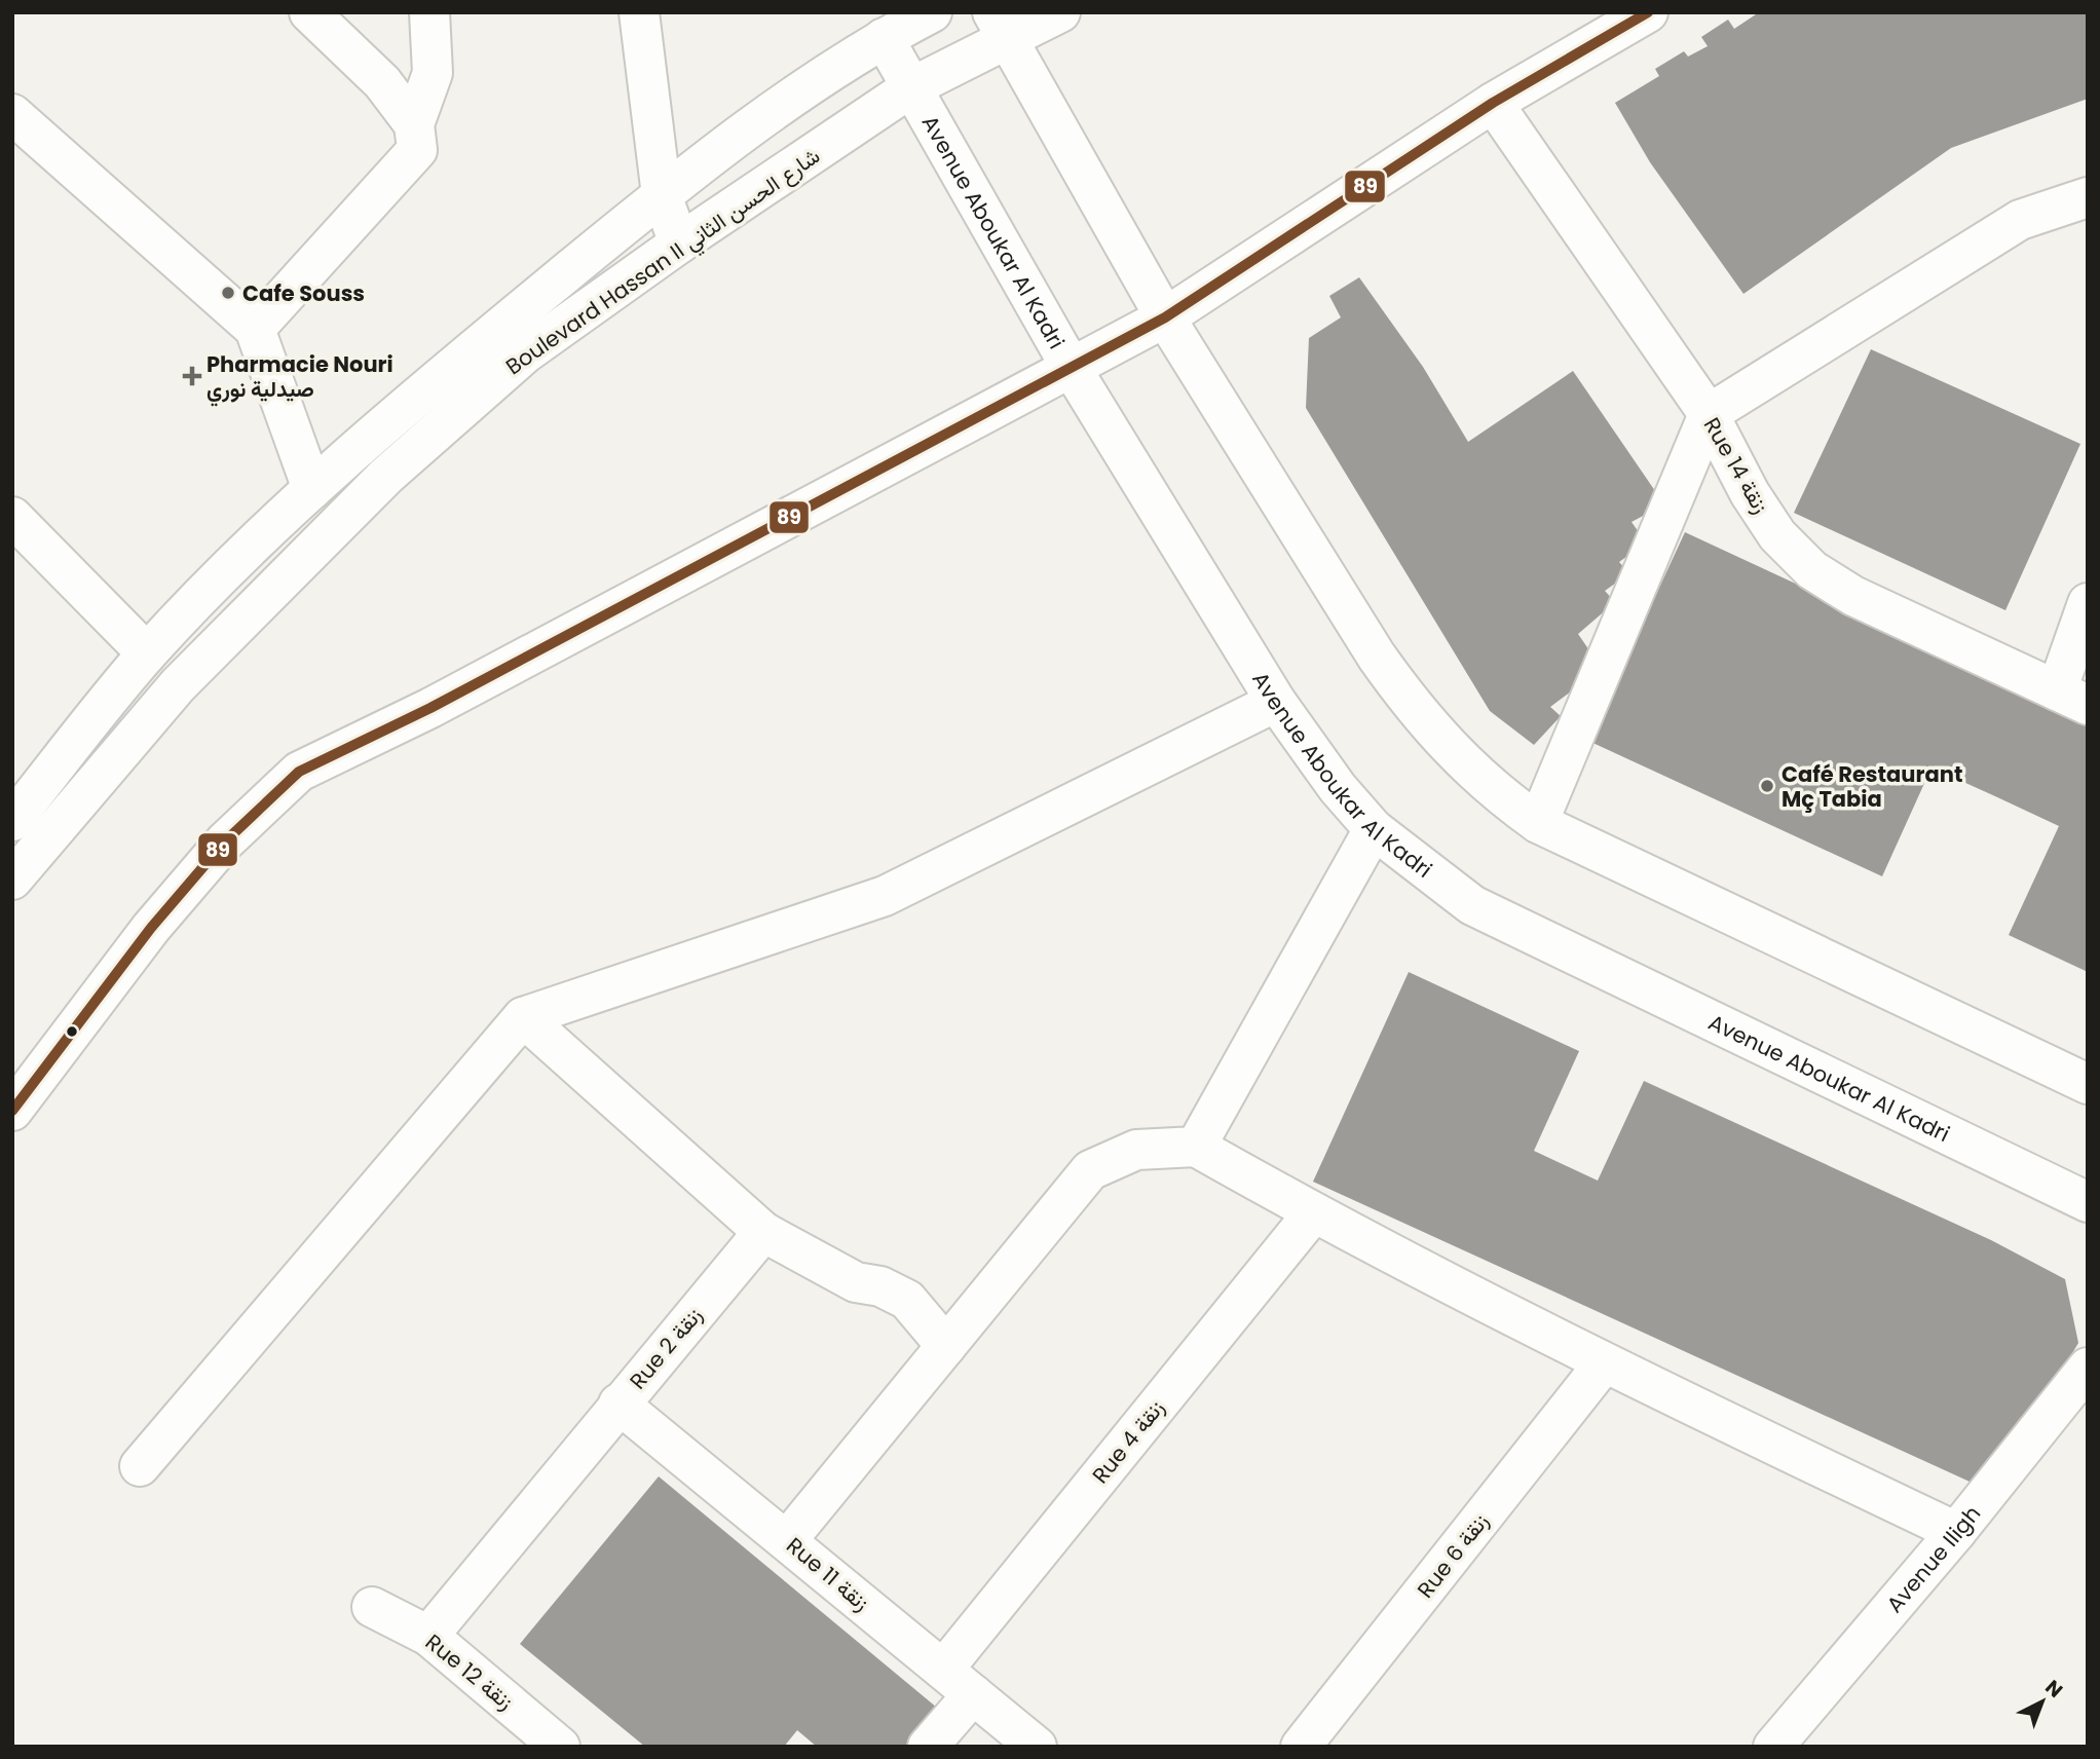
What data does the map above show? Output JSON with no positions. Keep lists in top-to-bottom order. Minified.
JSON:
{"streets":{"street":["Avenue Aboukar Al Kadri","Boulevard Hassan II شارع الحسن الثاني","Rue 14 زنقة","Rue 2 زنقة","Rue 4 زنقة","Rue 6 زنقة","Avenue Iligh","Rue 11 زنقة","Rue 12 زنقة"]},"crossings":[["Avenue Aboukar Al Kadri","Boulevard Hassan II شارع الحسن الثاني"],["Rue 2 زنقة","Rue 11 زنقة"],["Rue 2 زنقة","Rue 12 زنقة"],["Rue 4 زنقة","Rue 11 زنقة"]],"places":{"other":["Cafe Souss","Café Restaurant Mç Tabia"],"health":["Pharmacie Nouri صيدلية نوري"]},"lines":["transit line 89"],"north":"top right"}
